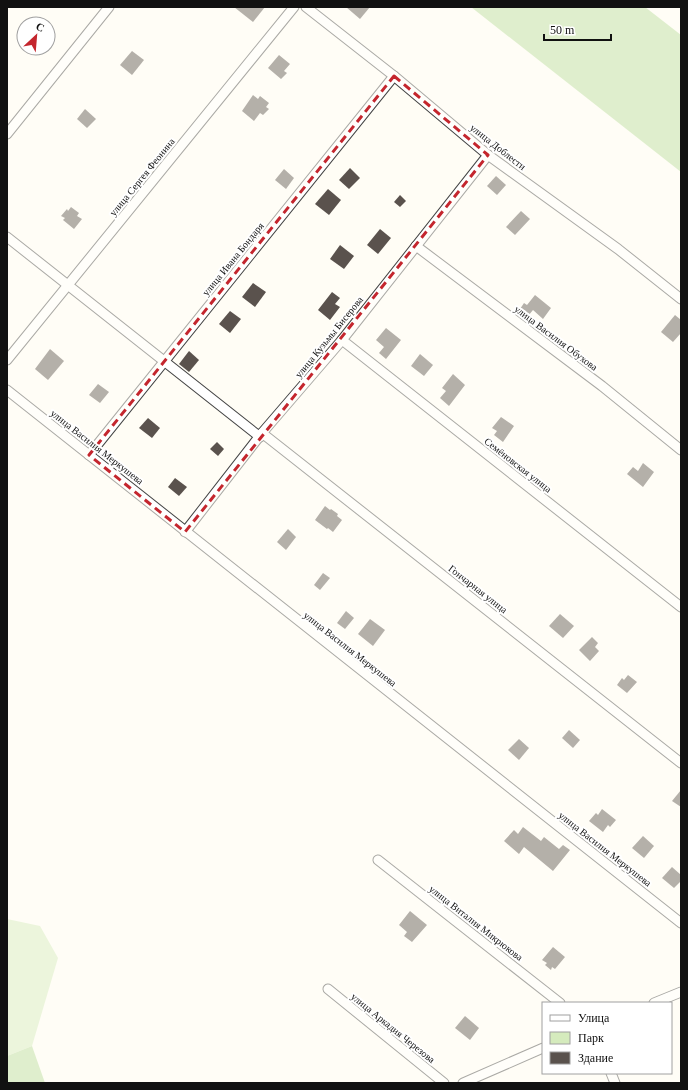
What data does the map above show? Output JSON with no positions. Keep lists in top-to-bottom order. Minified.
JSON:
{"streets":{"street":["улица Доблести","улица Сергея Феонина","улица Ивана Бондаря","улица Кузьмы Бисерова","улица Василия Обухова","улица Василия Меркушева","Семёновская улица","Гончарная улица","улица Виталия Микрюкова","улица Аркадия Черезова"]},"crossings":[["улица Доблести","улица Ивана Бондаря"],["улица Доблести","улица Кузьмы Бисерова"],["улица Сергея Феонина","Гончарная улица"],["улица Ивана Бондаря","улица Василия Меркушева"],["улица Ивана Бондаря","Гончарная улица"],["улица Кузьмы Бисерова","улица Василия Обухова"],["улица Кузьмы Бисерова","улица Василия Меркушева"],["улица Кузьмы Бисерова","Семёновская улица"],["улица Кузьмы Бисерова","Гончарная улица"]],"legend":["Улица","Парк","Здание"],"scale_bar":"50 m","north":"top right"}
